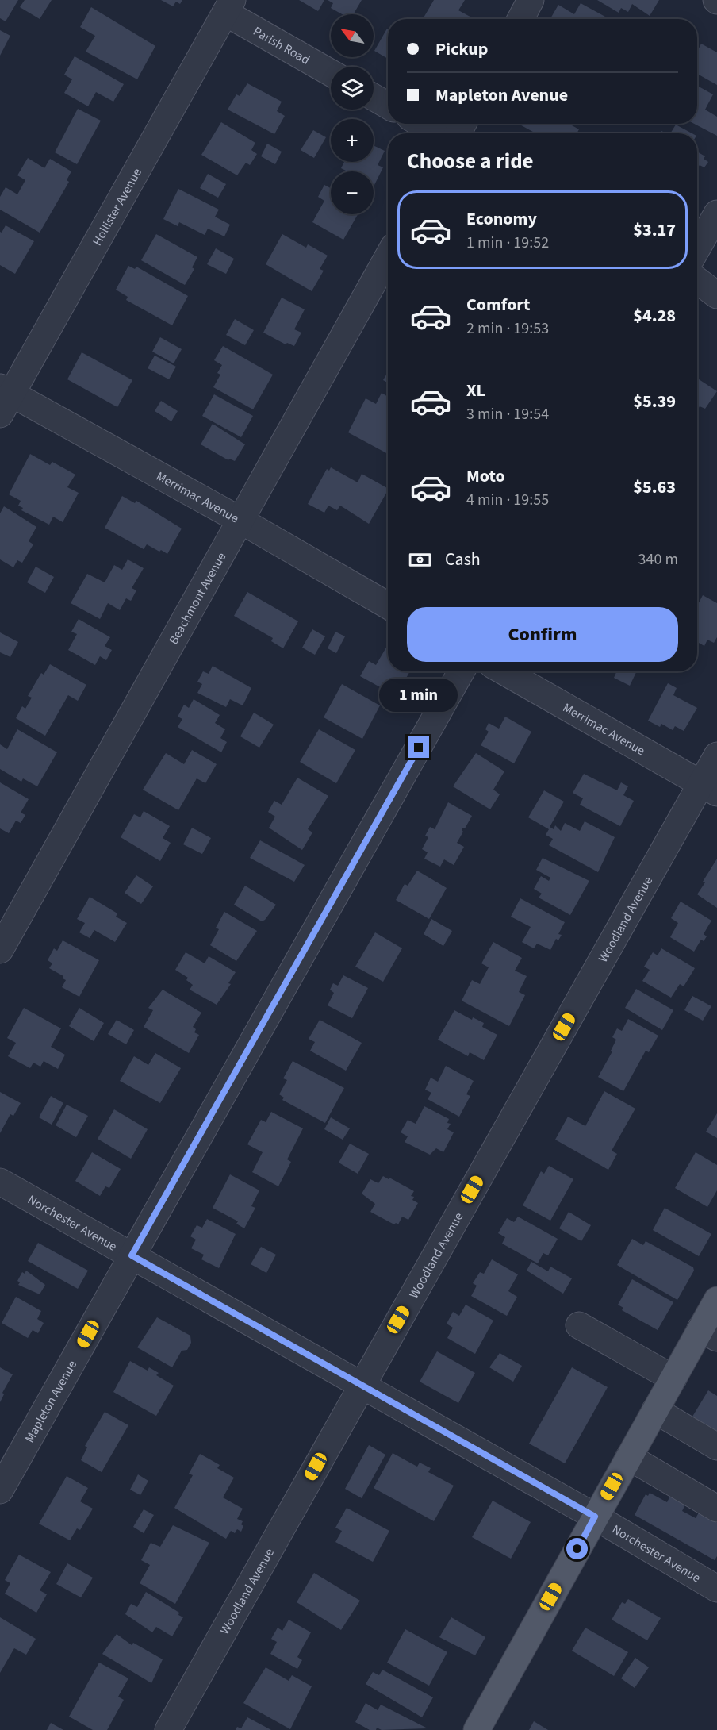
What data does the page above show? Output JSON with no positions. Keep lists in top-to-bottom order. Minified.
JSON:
{"streets":{"street":["Parish Road","Hollister Avenue","Merrimac Avenue","Beachmont Avenue","Woodland Avenue","Norchester Avenue","Mapleton Avenue"]},"crossings":[["Parish Road","Hollister Avenue"],["Hollister Avenue","Merrimac Avenue"],["Merrimac Avenue","Beachmont Avenue"],["Merrimac Avenue","Woodland Avenue"],["Woodland Avenue","Norchester Avenue"],["Norchester Avenue","Mapleton Avenue"]],"north":"top left","page":{"map_buttons":["+","−"],"banner":["Pickup","Mapleton Avenue"],"heading":"Choose a ride","list":[{"name":"Economy","note":"1 min · 19:52","value":"$3.17"},{"name":"Comfort","note":"2 min · 19:53","value":"$4.28"},{"name":"XL","note":"3 min · 19:54","value":"$5.39"},{"name":"Moto","note":"4 min · 19:55","value":"$5.63"}],"pay":["Cash","340 m"],"buttons":"Confirm","bubble":"1 min"}}
